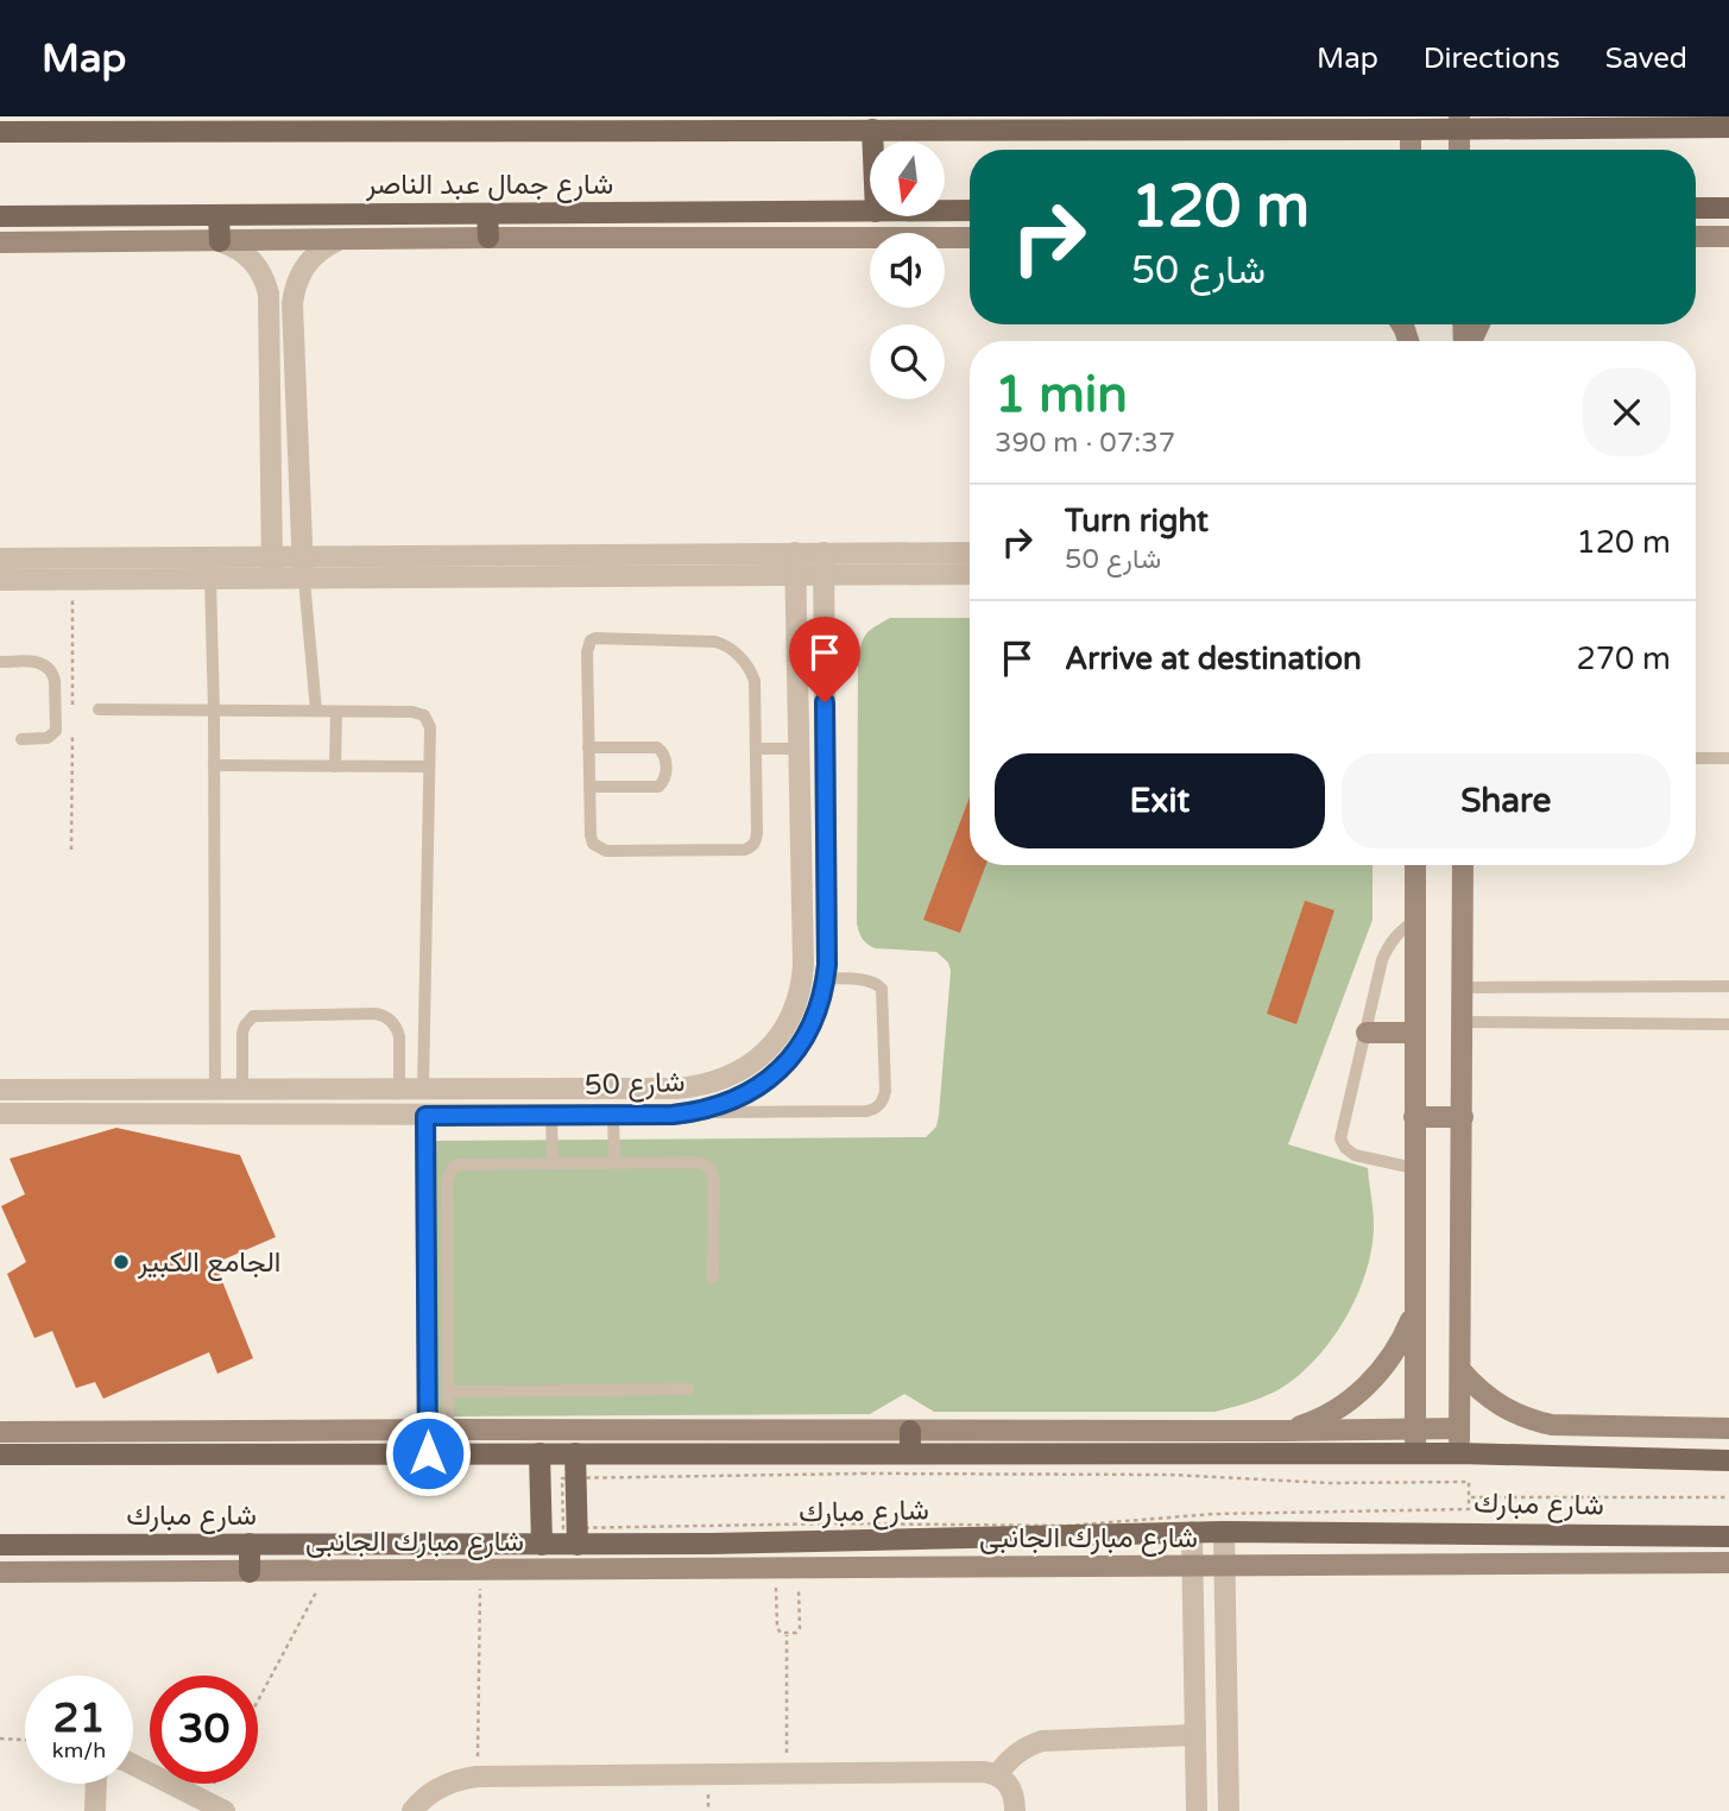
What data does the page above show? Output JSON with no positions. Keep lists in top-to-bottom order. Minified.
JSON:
{"streets":{"main road":["شارع جمال عبد الناصر","شارع مبارك","شارع مبارك الجانبى"],"street":["شارع 50"]},"places":["الجامع الكبير"],"north":"bottom","page":{"header":"Map","nav":["Map","Directions","Saved"],"turn":["120 m","شارع 50"],"heading":["1 min","390 m · 07:37"],"list":[{"name":"Turn right","note":"شارع 50","value":"120 m"},{"name":"Arrive at destination","value":"270 m"}],"buttons":["Exit","Share"],"speed":"21 km/h","limit":"30"}}
